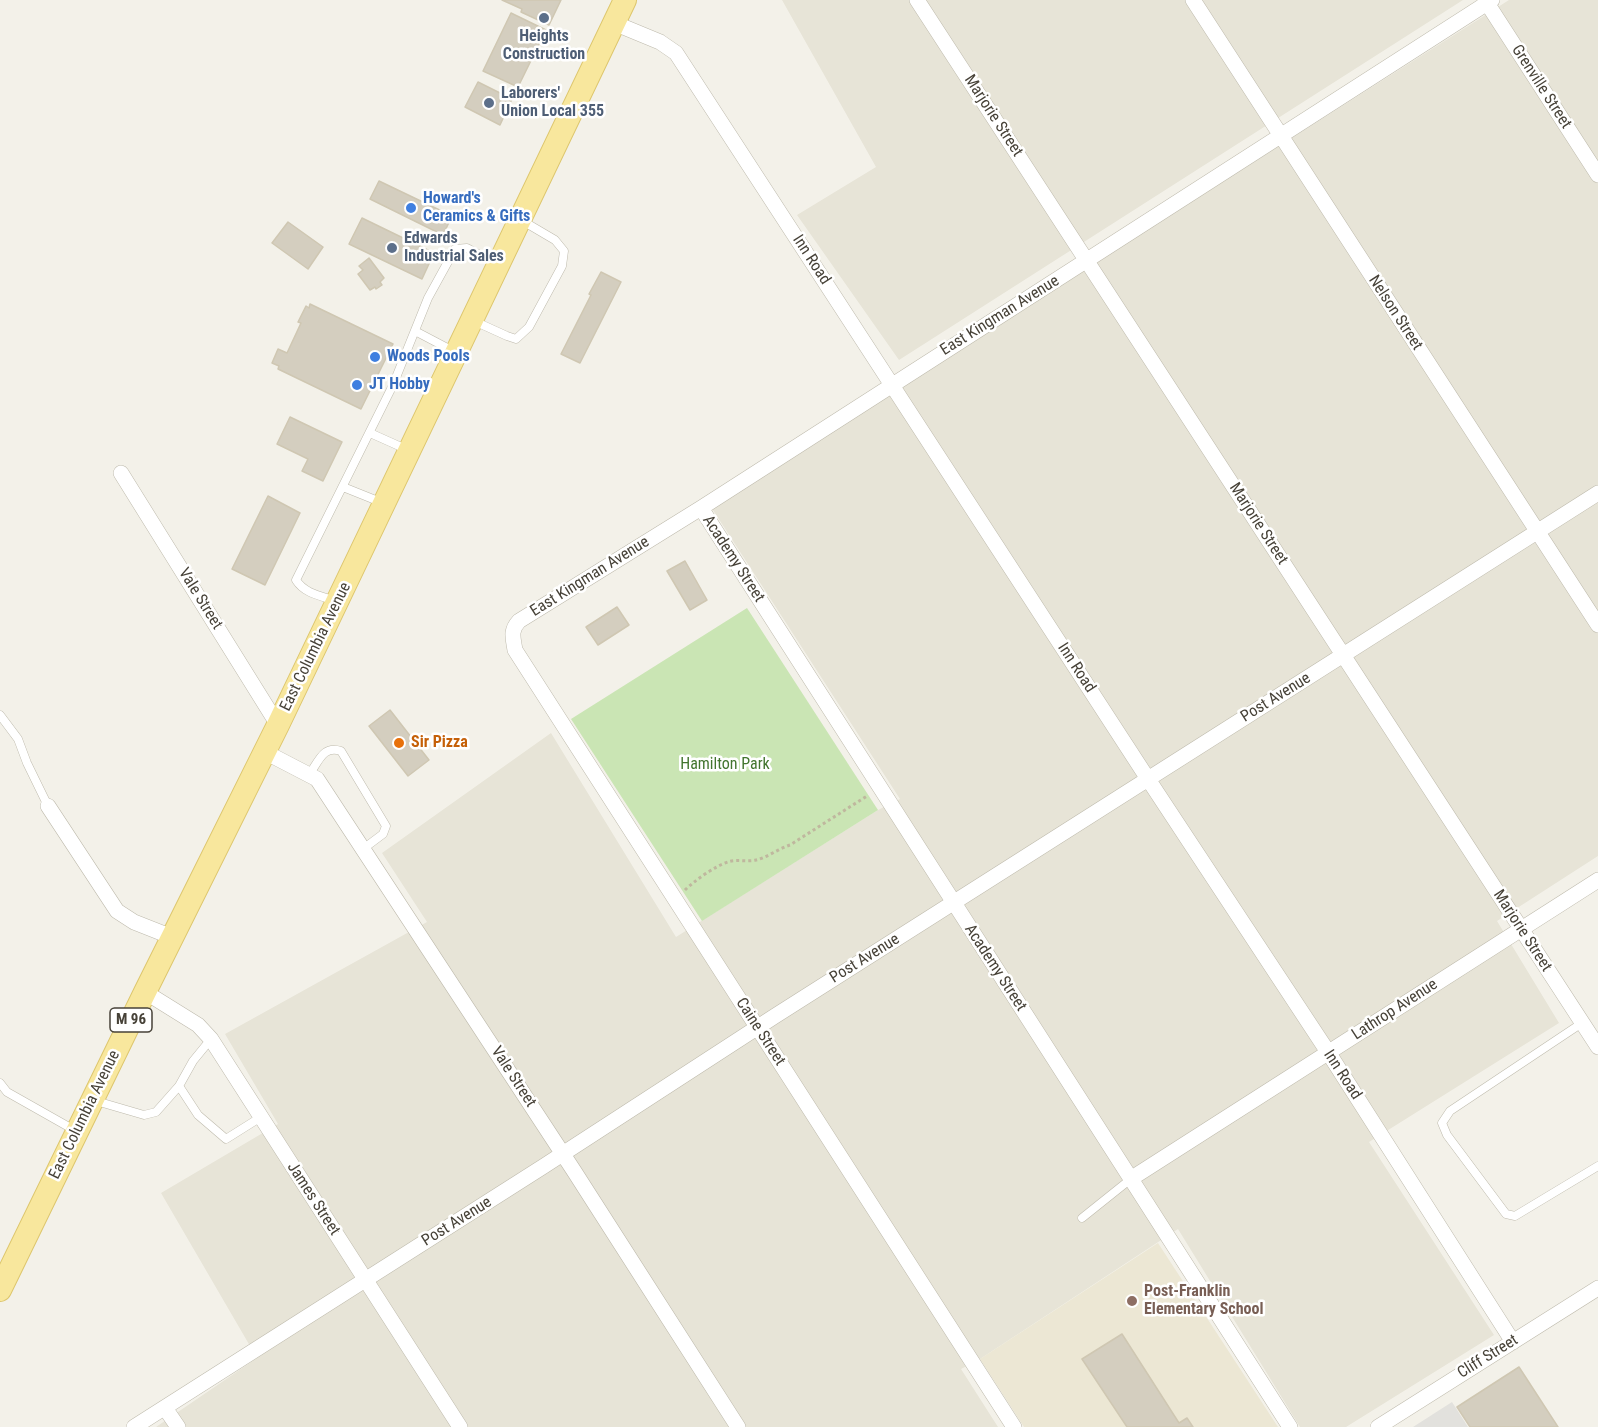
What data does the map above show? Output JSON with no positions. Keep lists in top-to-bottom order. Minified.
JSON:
{"streets":{"main road":["East Columbia Avenue","M 96"],"street":["Grenville Street","Marjorie Street","Inn Road","Nelson Street","East Kingman Avenue","Academy Street","Vale Street","Post Avenue","Lathrop Avenue","Caine Street","James Street","Cliff Street"]},"crossings":[["Grenville Street","East Kingman Avenue"],["Marjorie Street","East Kingman Avenue"],["Marjorie Street","Post Avenue"],["Marjorie Street","Lathrop Avenue"],["Inn Road","East Kingman Avenue"],["Inn Road","East Columbia Avenue"],["Inn Road","Post Avenue"],["Inn Road","Lathrop Avenue"],["Inn Road","Cliff Street"],["Nelson Street","East Kingman Avenue"],["Nelson Street","Post Avenue"],["East Kingman Avenue","Academy Street"],["East Kingman Avenue","Caine Street"],["Academy Street","Post Avenue"],["Academy Street","Lathrop Avenue"],["Vale Street","East Columbia Avenue"],["Vale Street","Post Avenue"],["East Columbia Avenue","James Street"],["Post Avenue","Caine Street"],["Post Avenue","James Street"]],"parks":["Hamilton Park"],"places":["Heights Construction","Laborers' Union Local 355","Howard's Ceramics & Gifts","Edwards Industrial Sales","Woods Pools","JT Hobby","Sir Pizza","Post-Franklin Elementary School"]}
